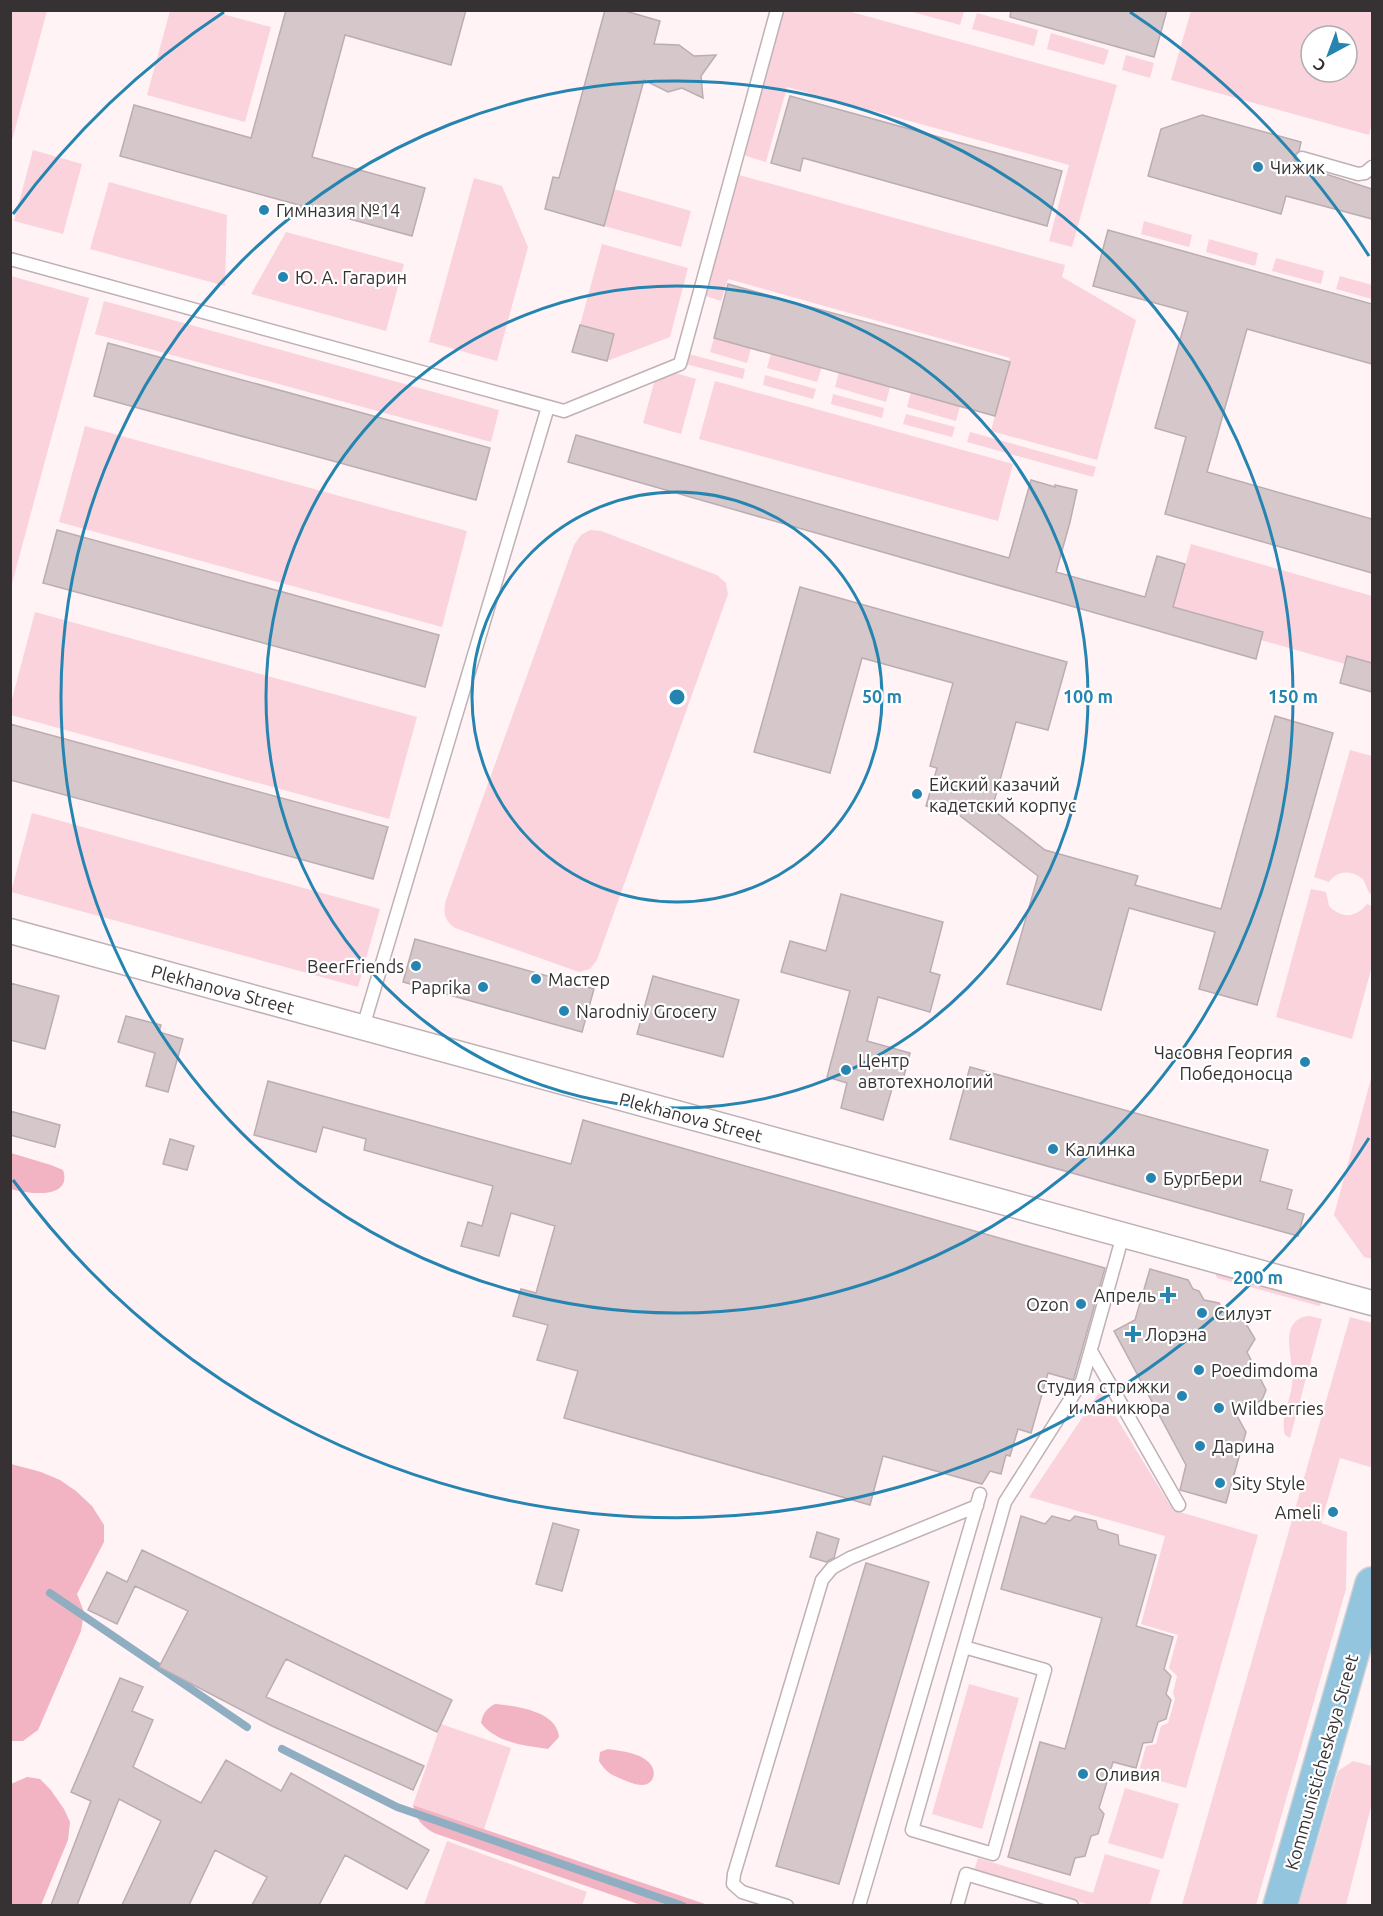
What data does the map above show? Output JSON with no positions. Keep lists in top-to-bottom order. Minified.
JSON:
{"streets":{"main road":["Kommunisticheskaya Street"],"street":["Plekhanova Street"]},"places":{"other":["Чижик","Гимназия №14","Ю. А. Гагарин","Ейский казачий кадетский корпус","BeerFriends","Мастер","Paprika","Narodniy Grocery","Часовня Георгия Победоносца","Центр автотехнологий","Калинка","БургБери","Ozon","Силуэт","Poedimdoma","Студия стрижки и маникюра","Wildberries","Дарина","Sity Style","Ameli","Оливия"],"health":["Апрель","Лорэна"]},"north":"bottom left","rings":["50 m","100 m","150 m","200 m"]}
